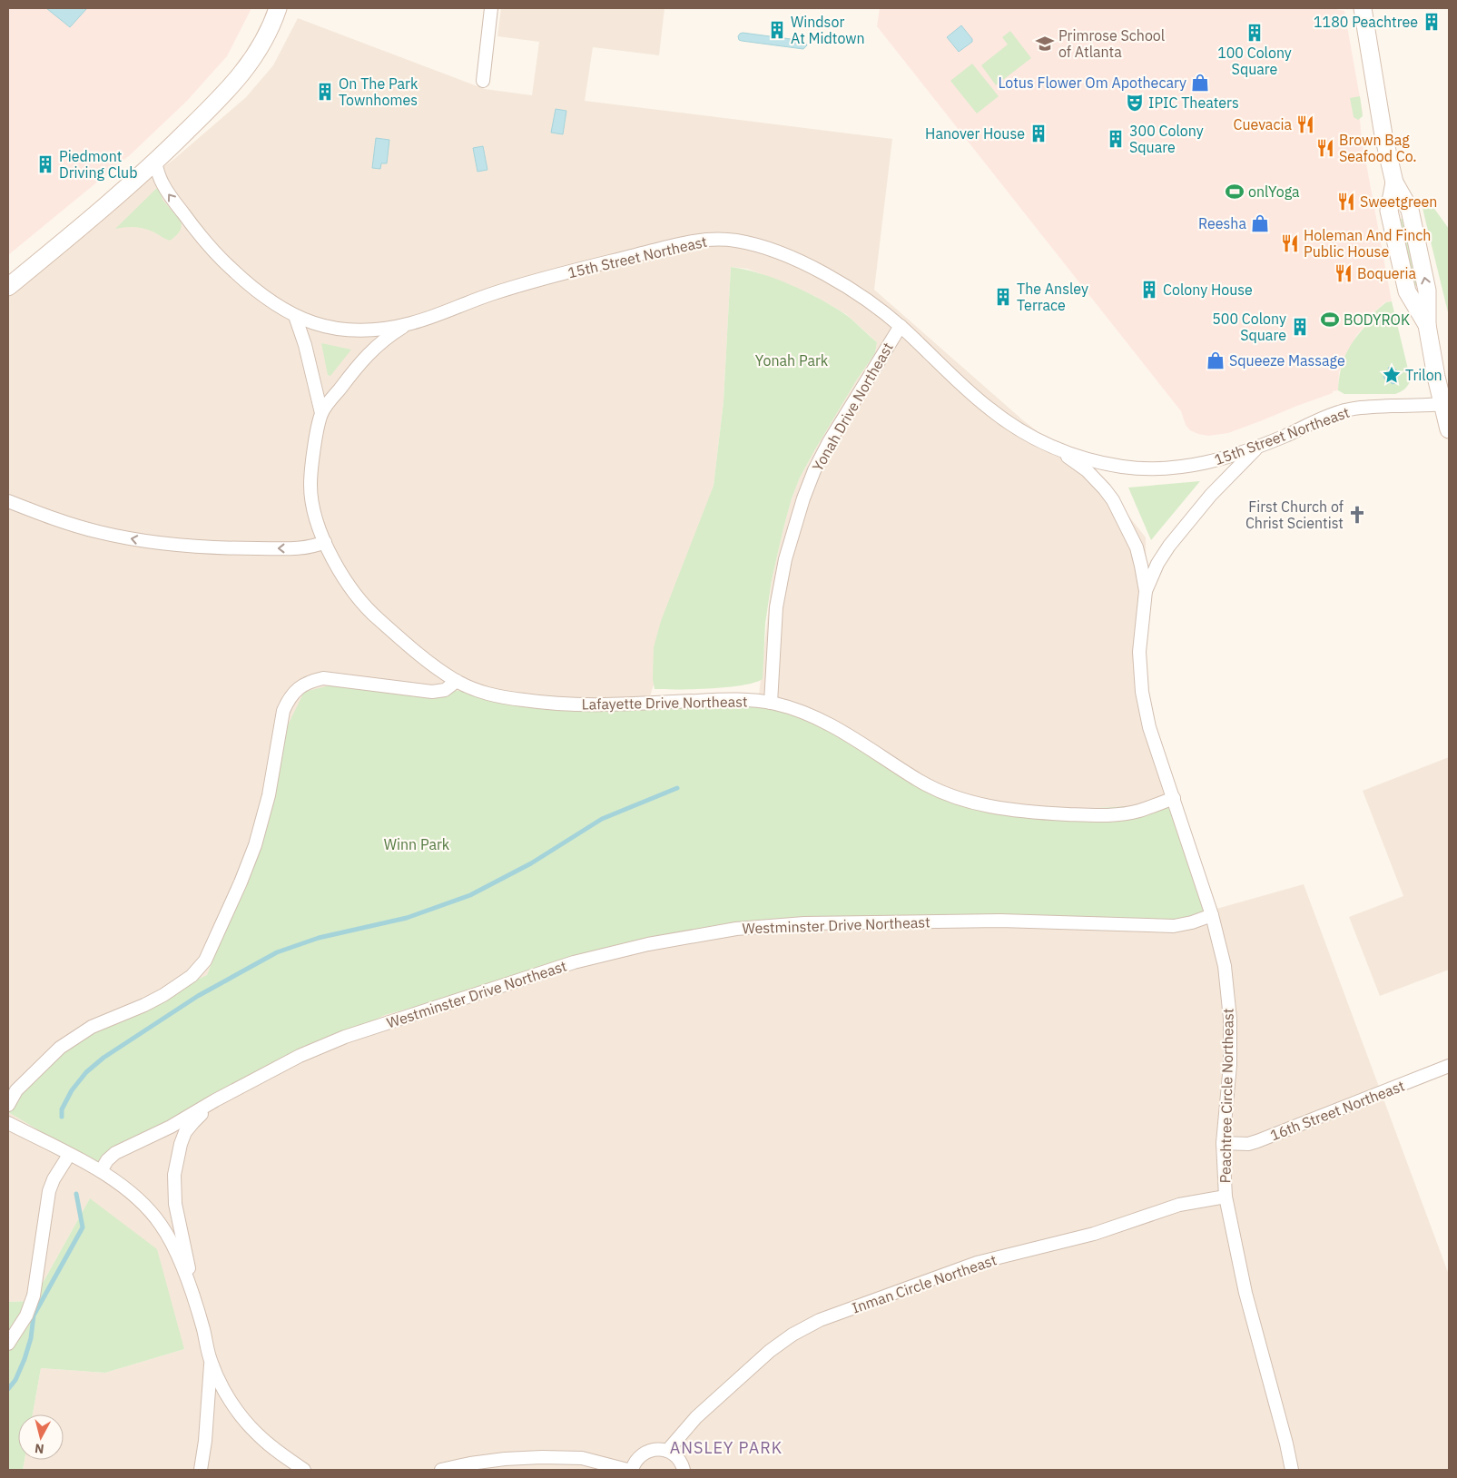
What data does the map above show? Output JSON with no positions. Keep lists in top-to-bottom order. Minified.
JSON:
{"streets":{"street":["15th Street Northeast","Yonah Drive Northeast","Lafayette Drive Northeast","Westminster Drive Northeast","Peachtree Circle Northeast","16th Street Northeast","Inman Circle Northeast"]},"crossings":[["15th Street Northeast","Yonah Drive Northeast"],["15th Street Northeast","Lafayette Drive Northeast"],["15th Street Northeast","Peachtree Circle Northeast"],["Yonah Drive Northeast","Lafayette Drive Northeast"],["Lafayette Drive Northeast","Peachtree Circle Northeast"],["Westminster Drive Northeast","Peachtree Circle Northeast"],["Peachtree Circle Northeast","16th Street Northeast"],["Peachtree Circle Northeast","Inman Circle Northeast"]],"districts":["ANSLEY PARK"],"parks":["Yonah Park","Winn Park"],"places":{"building":["1180 Peachtree","Windsor At Midtown","100 Colony Square","On The Park Townhomes","Hanover House","300 Colony Square","Piedmont Driving Club","Colony House","The Ansley Terrace","500 Colony Square"],"school or university":["Primrose School of Atlanta"],"shop":["Lotus Flower Om Apothecary","Reesha","Squeeze Massage"],"theatre":["IPIC Theaters"],"restaurant":["Cuevacia","Brown Bag Seafood Co.","Sweetgreen","Holeman And Finch Public House","Boqueria"],"sports":["onlYoga","BODYROK"],"place":["Trilon"],"church":["First Church of Christ Scientist"]},"north":"bottom"}
